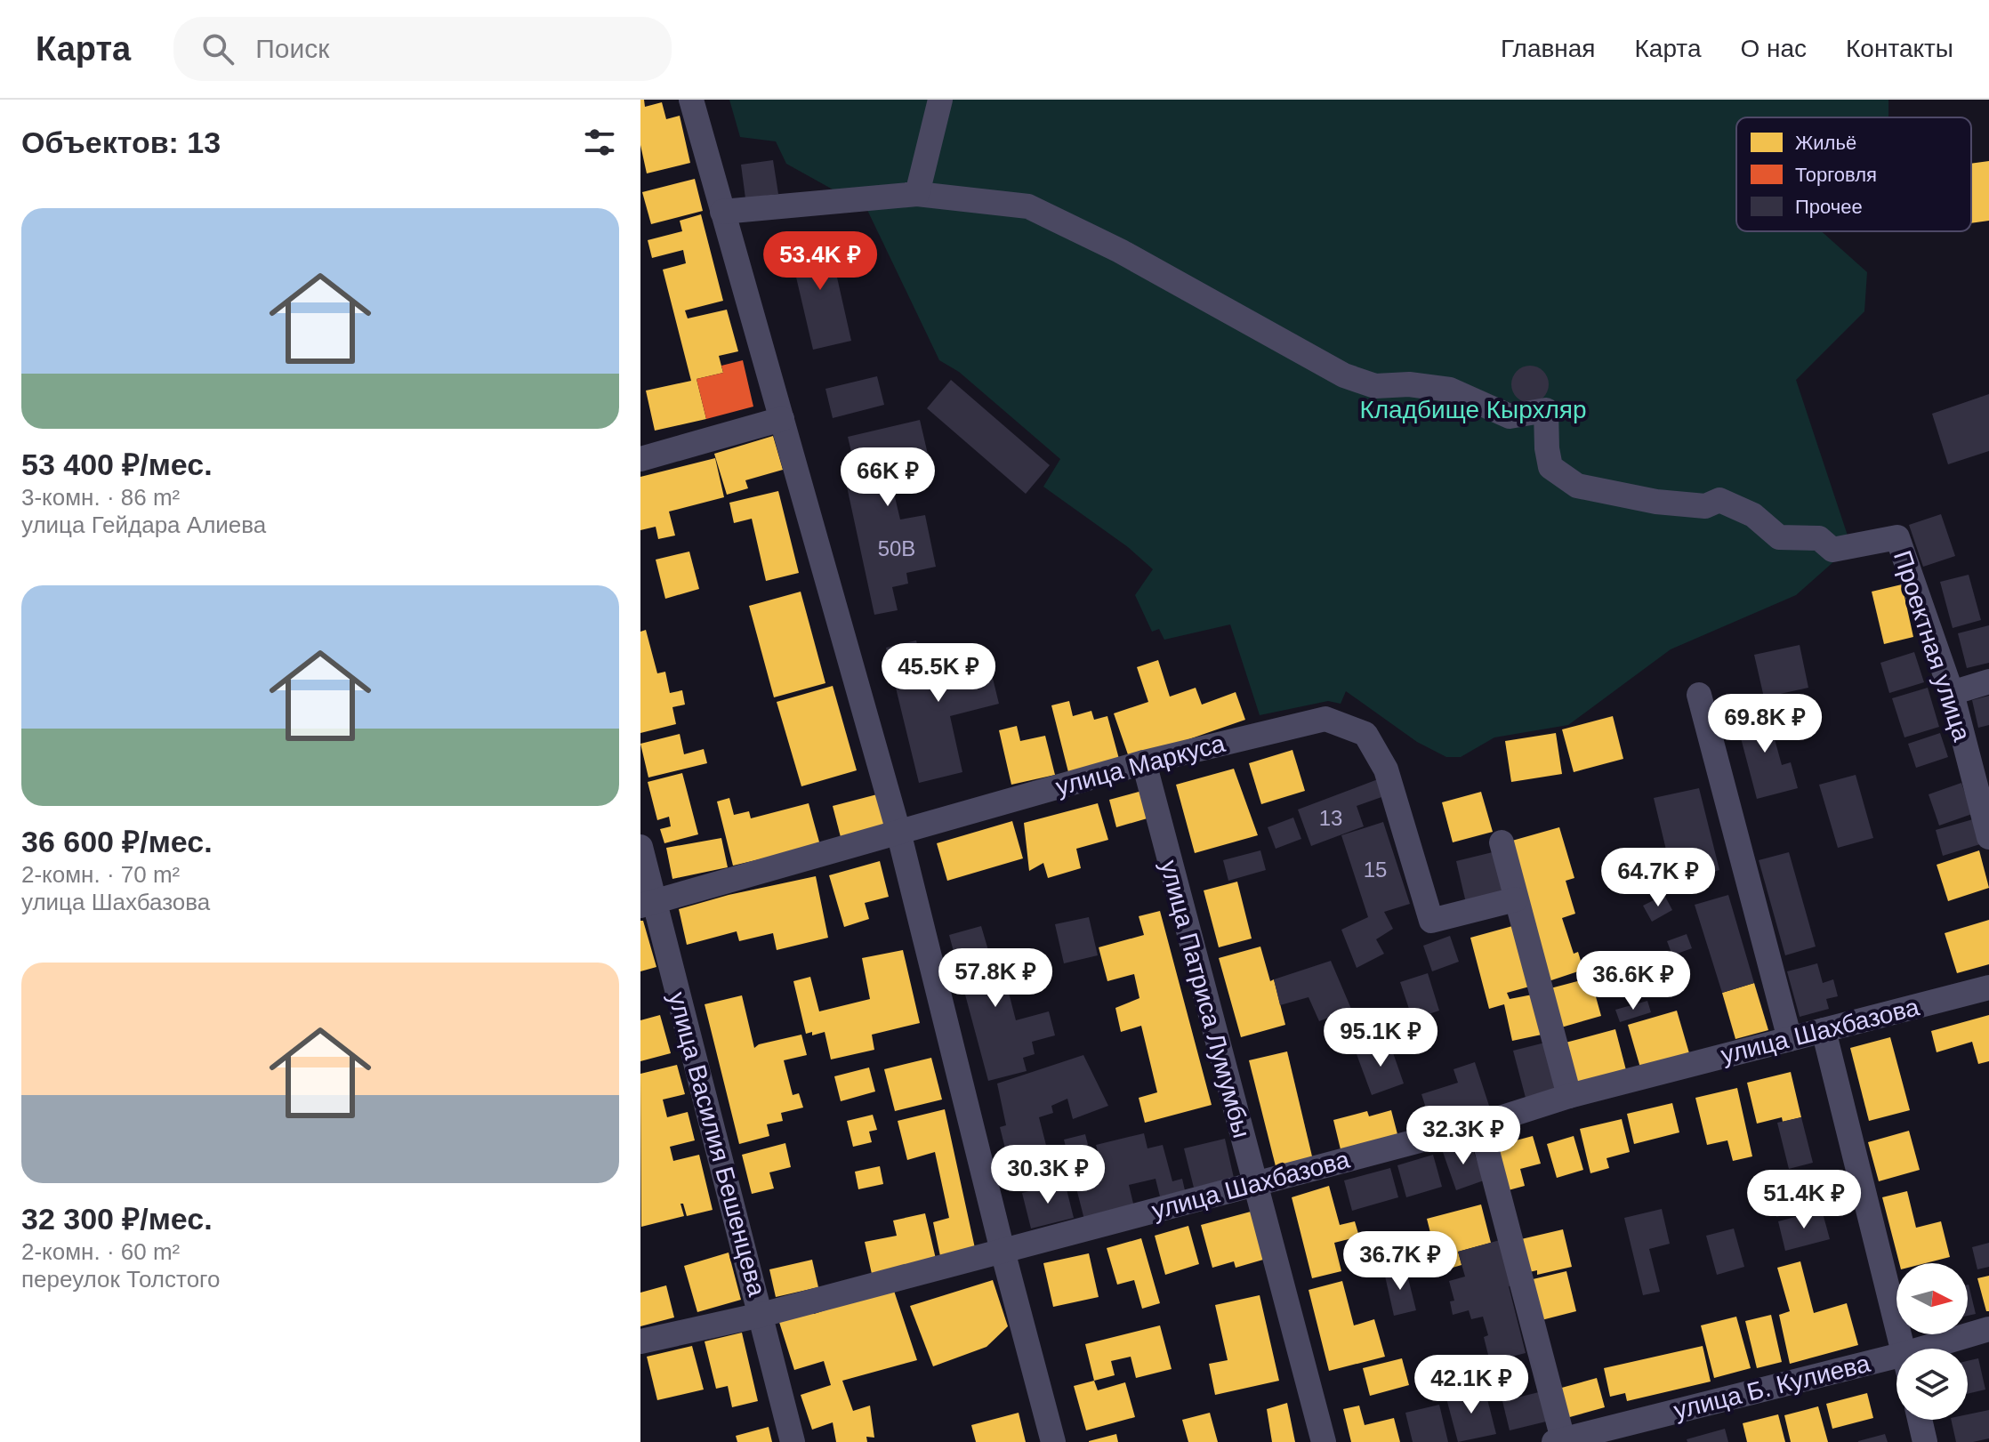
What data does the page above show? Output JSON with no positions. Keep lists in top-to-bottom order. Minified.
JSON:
{"streets":{"street":["Проектная улица","улица Маркуса","улица Патриса Лумумбы","улица Шахбазова","улица Василия Бешенцева","улица Б. Кулиева"]},"crossings":[["улица Маркуса","улица Патриса Лумумбы"],["улица Маркуса","улица Василия Бешенцева"],["улица Патриса Лумумбы","улица Шахбазова"],["улица Шахбазова","улица Василия Бешенцева"]],"parks":["Кладбище Кырхляр"],"house_numbers":["50В","13","15"],"legend":["Жильё","Торговля","Прочее"],"north":"right","page":{"header":"Карта","search":"Поиск","nav":["Главная","Карта","О нас","Контакты"],"heading":"Объектов: 13","list":[{"name":"53 400 ₽/мес.","note":"3-комн. · 86 m² · улица Гейдара Алиева"},{"name":"36 600 ₽/мес.","note":"2-комн. · 70 m² · улица Шахбазова"},{"name":"32 300 ₽/мес.","note":"2-комн. · 60 m² · переулок Толстого"}],"price":["53.4K ₽","66K ₽","45.5K ₽","69.8K ₽","64.7K ₽","57.8K ₽","36.6K ₽","95.1K ₽","32.3K ₽","30.3K ₽","51.4K ₽","36.7K ₽","42.1K ₽"]}}
